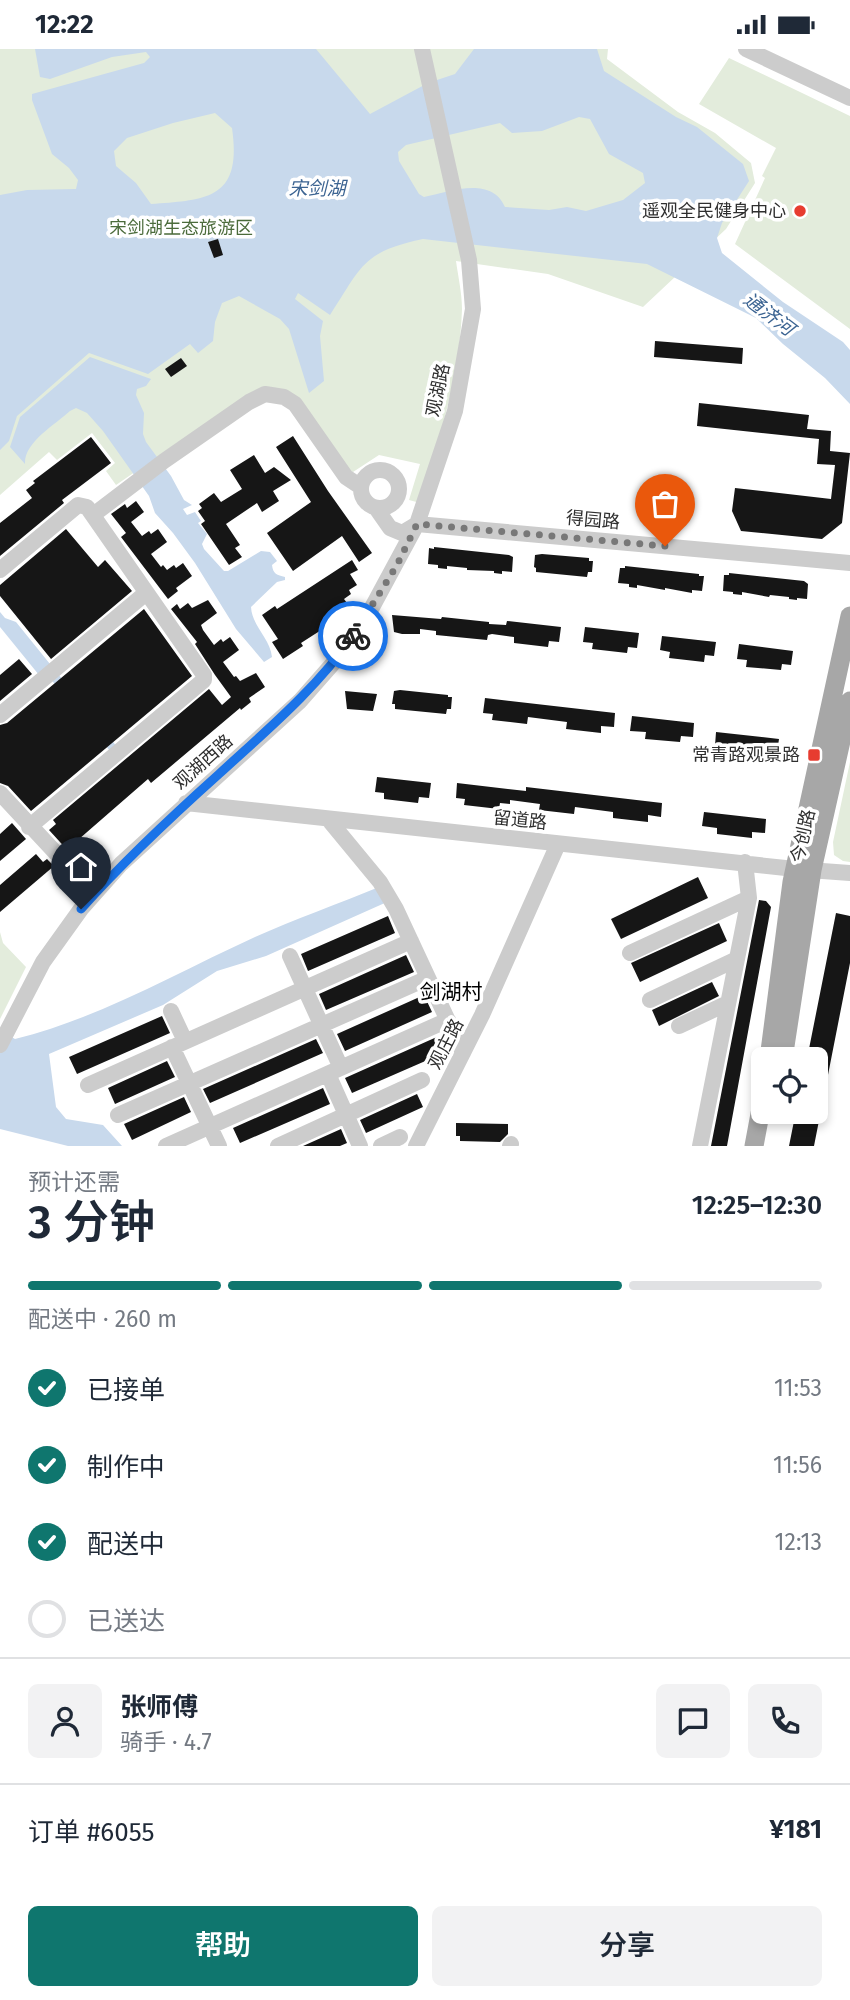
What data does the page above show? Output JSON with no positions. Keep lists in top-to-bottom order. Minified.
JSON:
{"streets":{"main road":["今创路"],"street":["观湖路","得园路","观湖西路","留道路","观庄路"]},"crossings":[["观湖路","得园路"],["观湖路","观湖西路"],["得园路","观湖西路"],["观湖西路","留道路"],["留道路","今创路"],["留道路","观庄路"]],"districts":["剑湖村"],"water":["宋剑湖","通济河"],"parks":["宋剑湖生态旅游区"],"places":{"other":["遥观全民健身中心"],"transit":["常青路观景路"]},"page":{"status":"12:22","heading":["3 分钟","预计还需","12:25–12:30"],"panel":["张师傅","骑手 · 4.7","订单 #6055","¥181"],"bar":"配送中 · 260 m","list":[["已接单","11:53"],["制作中","11:56"],["配送中","12:13"],"已送达"],"buttons":["帮助","分享"]}}
